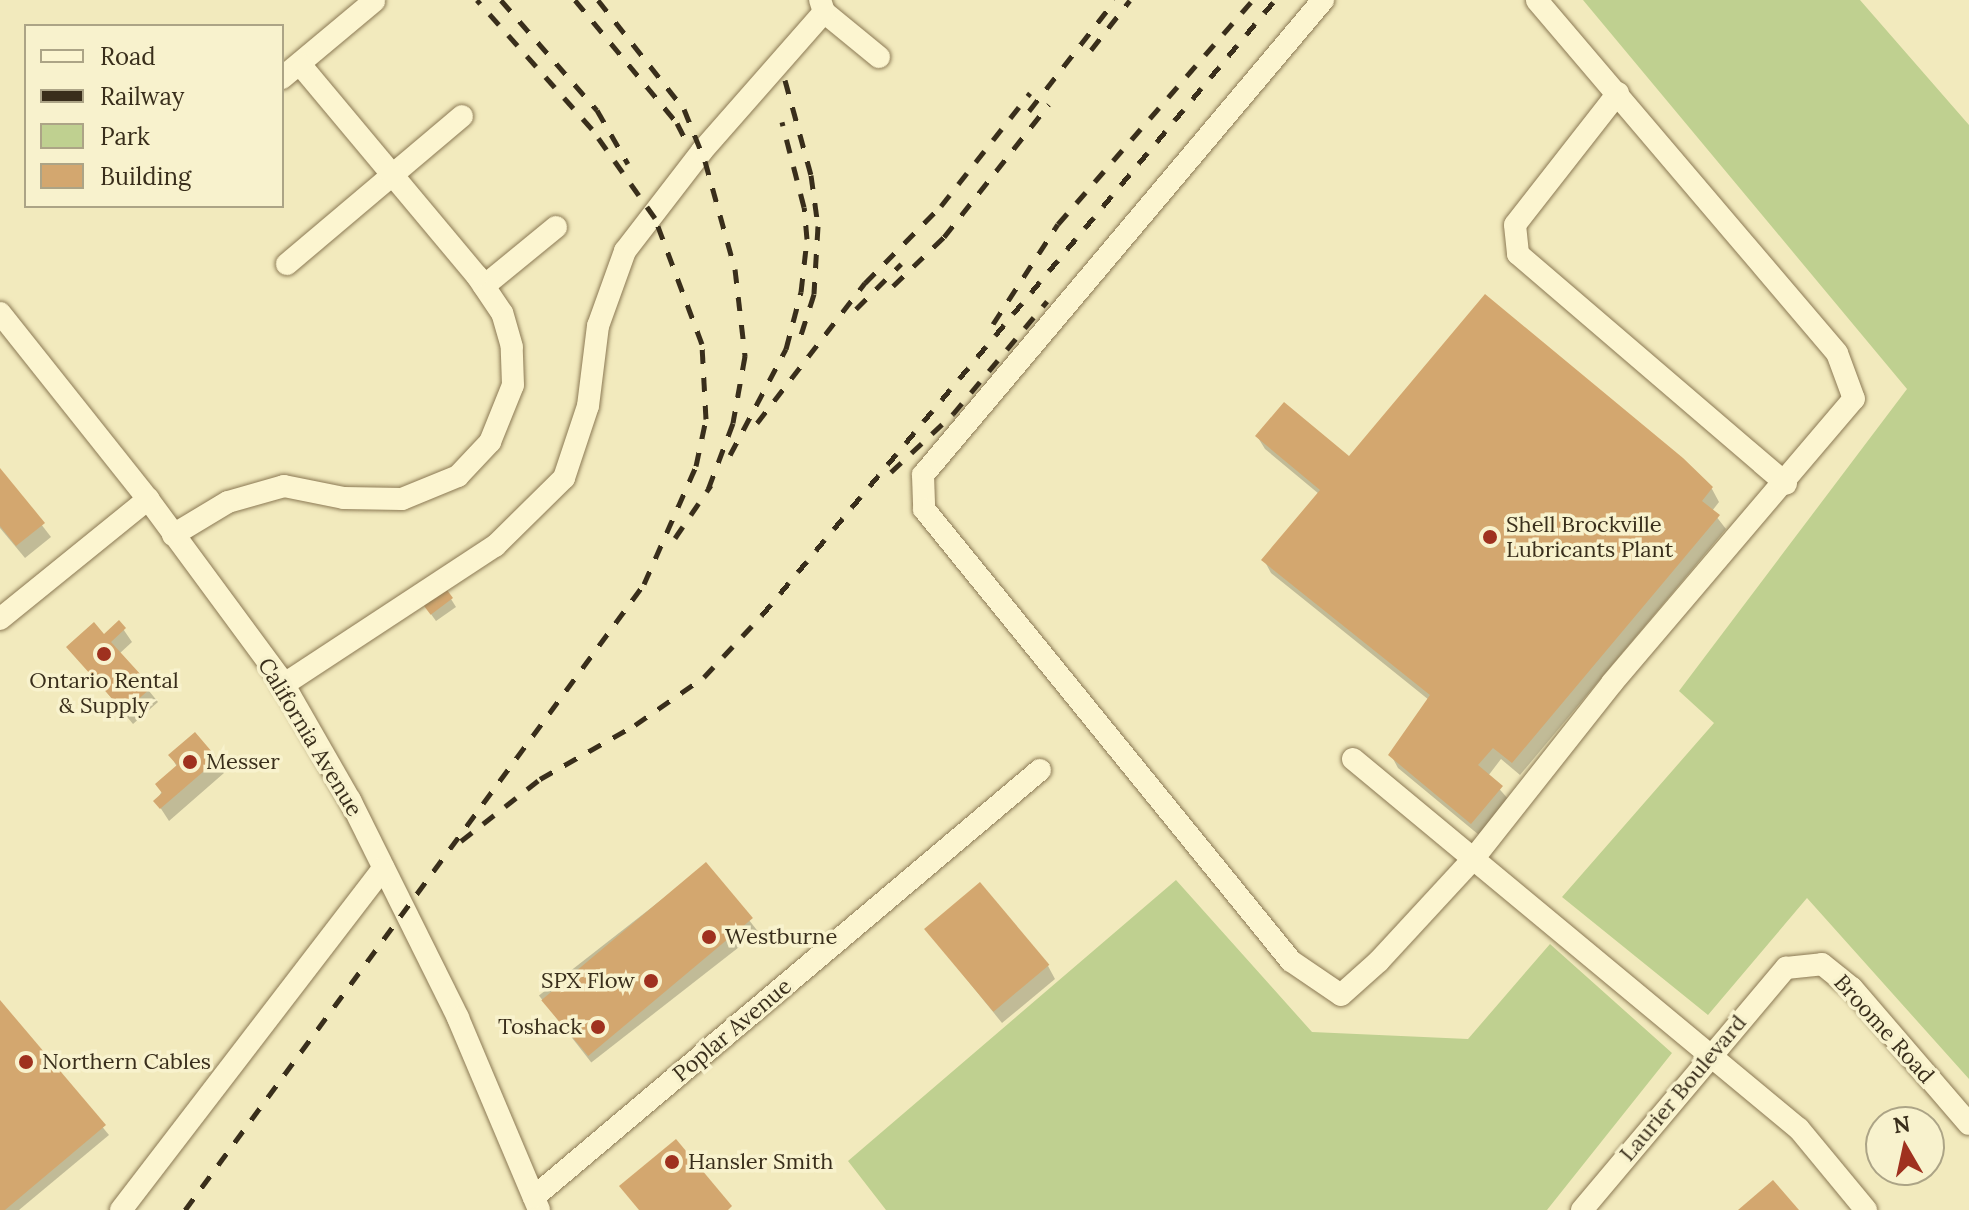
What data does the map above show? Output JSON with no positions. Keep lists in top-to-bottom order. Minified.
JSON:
{"streets":{"street":["California Avenue","Broome Road","Poplar Avenue","Laurier Boulevard"]},"crossings":[["California Avenue","Poplar Avenue"],["Broome Road","Laurier Boulevard"]],"places":["Shell Brockville Lubricants Plant","Ontario Rental & Supply","Messer","Westburne","SPX Flow","Toshack","Northern Cables","Hansler Smith"],"legend":["Road","Railway","Park","Building"],"north":"top"}
